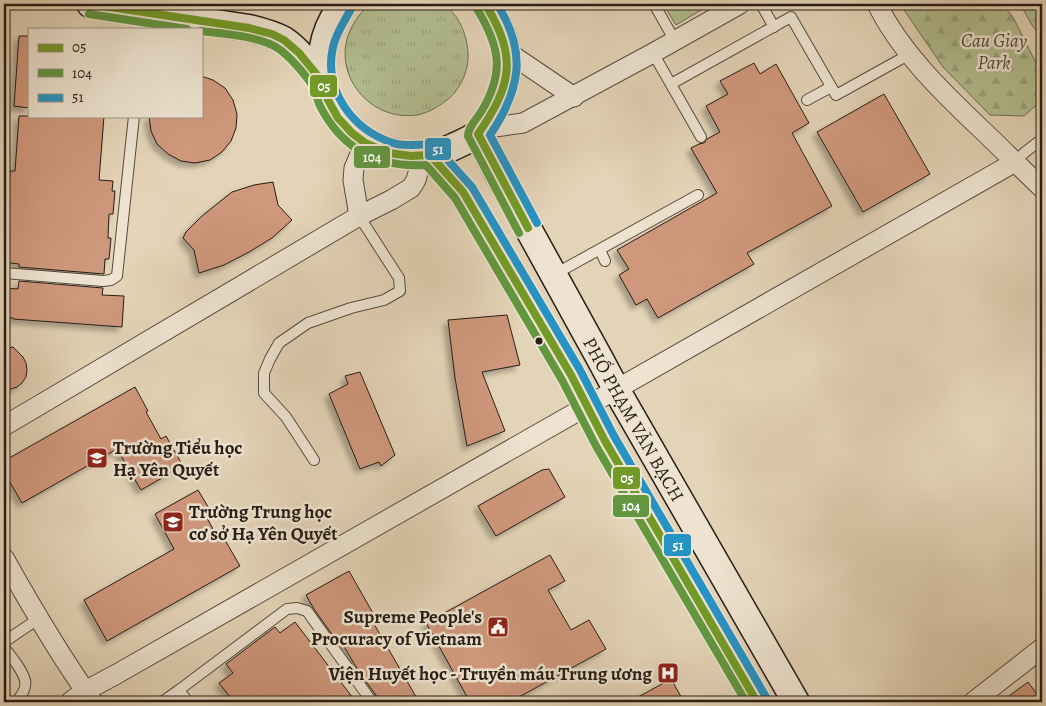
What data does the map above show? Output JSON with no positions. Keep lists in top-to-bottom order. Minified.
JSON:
{"streets":{"main road":["PHỐ PHẠM VĂN BẠCH"]},"parks":["Cau Giay Park"],"places":{"school or university":["Trường Tiểu học Hạ Yên Quyết","Trường Trung học cơ sở Hạ Yên Quyết"],"public building":["Supreme People's Procuracy of Vietnam"],"hospital":["Viện Huyết học - Truyền máu Trung ương"]},"lines":["transit line 05","transit line 51","transit line 104"],"legend":["05","104","51"]}
